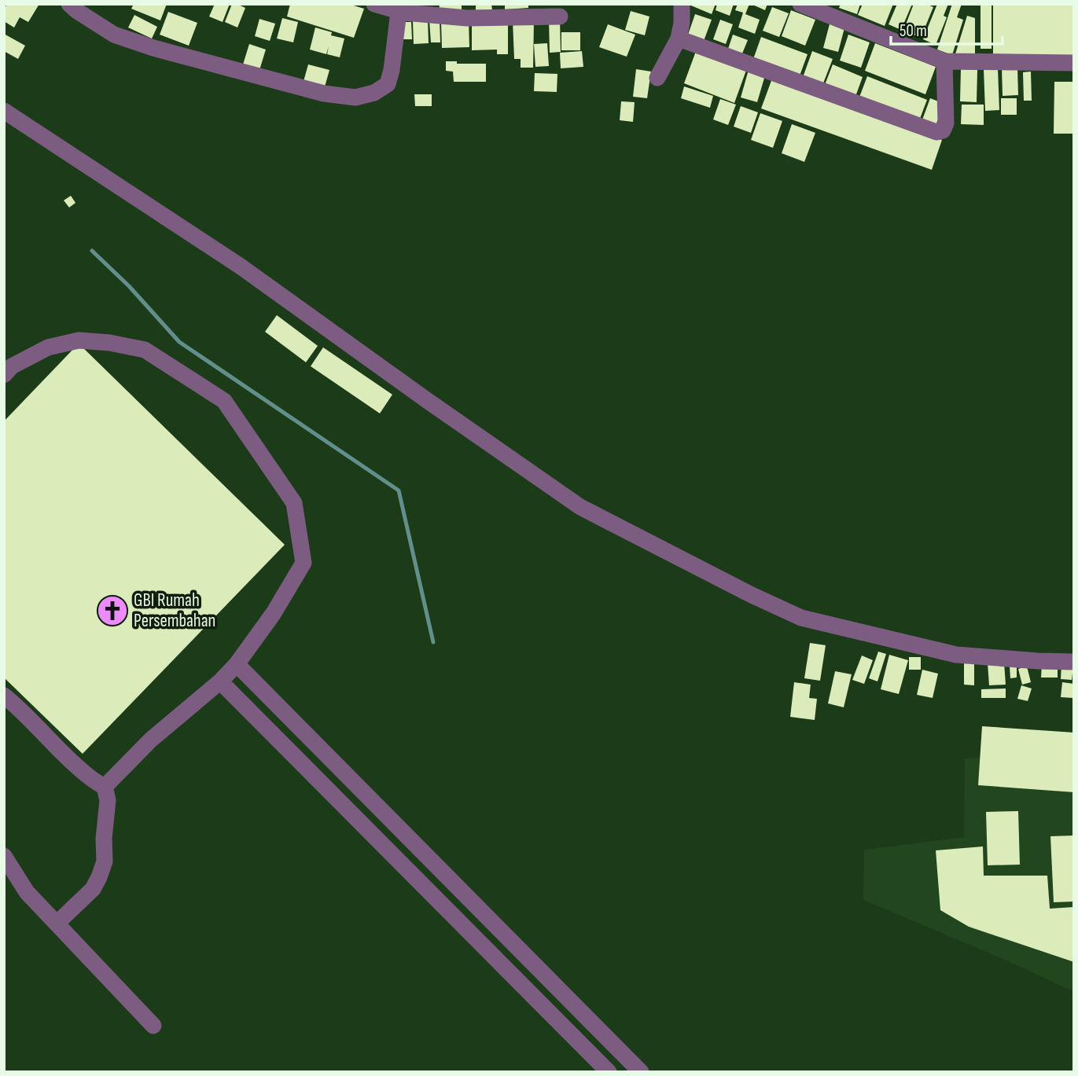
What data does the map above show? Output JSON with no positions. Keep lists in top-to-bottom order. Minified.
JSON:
{"places":{"church":["GBI Rumah Persembahan"]},"scale_bar":"50 m"}
